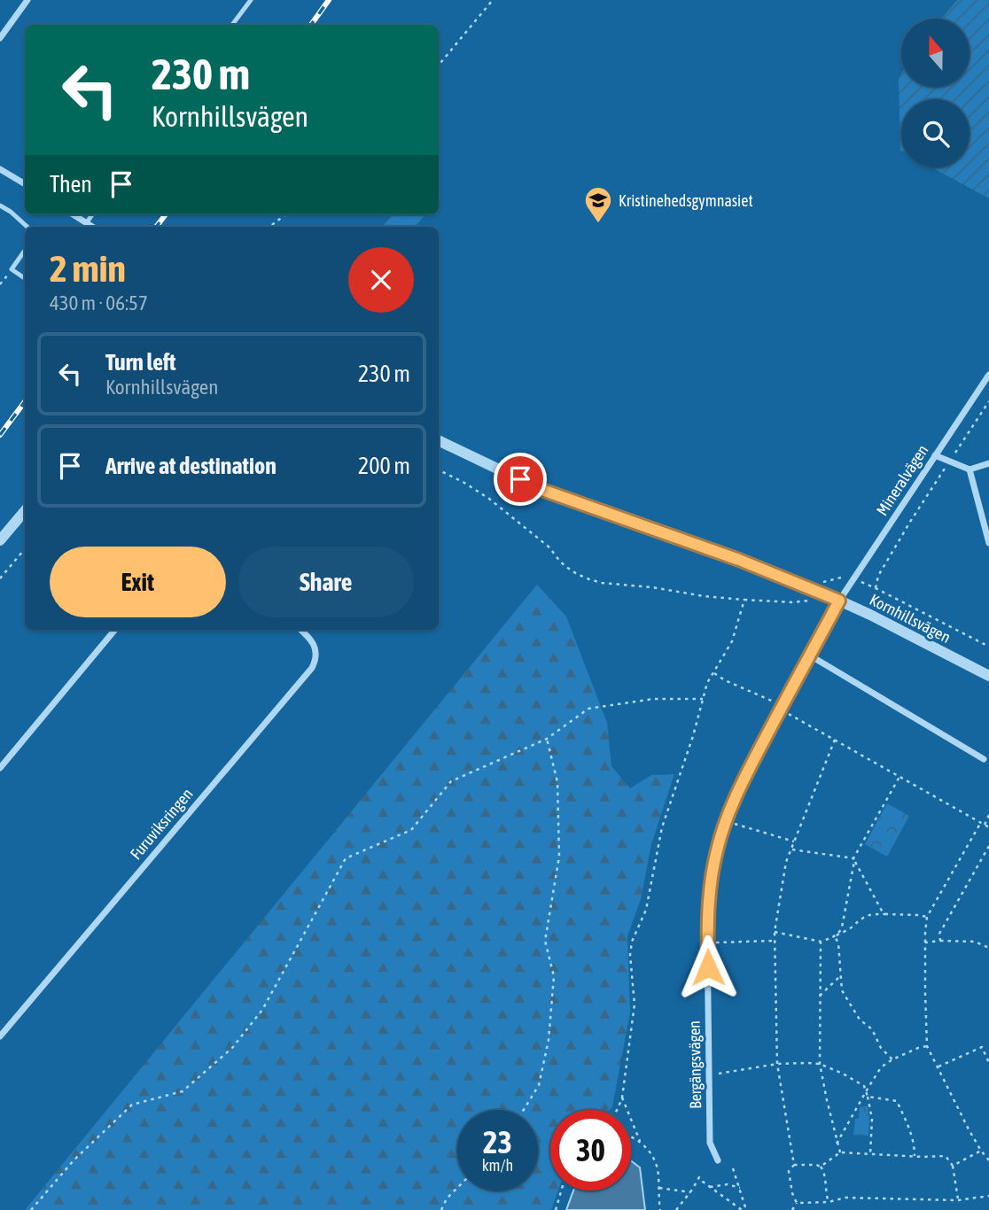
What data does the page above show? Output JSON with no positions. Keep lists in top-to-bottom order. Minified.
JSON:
{"streets":{"street":["Mineralvägen","Kornhillsvägen","Furuviksringen","Bergängsvägen"]},"crossings":[["Mineralvägen","Kornhillsvägen"],["Mineralvägen","Bergängsvägen"],["Kornhillsvägen","Bergängsvägen"]],"places":{"school or university":["Kristinehedsgymnasiet"]},"north":"top","page":{"turn":["230 m","Kornhillsvägen"],"then":"Then","heading":["2 min","430 m · 06:57"],"list":[{"name":"Turn left","note":"Kornhillsvägen","value":"230 m"},{"name":"Arrive at destination","value":"200 m"}],"buttons":["Exit","Share"],"speed":"23 km/h","limit":"30"}}
